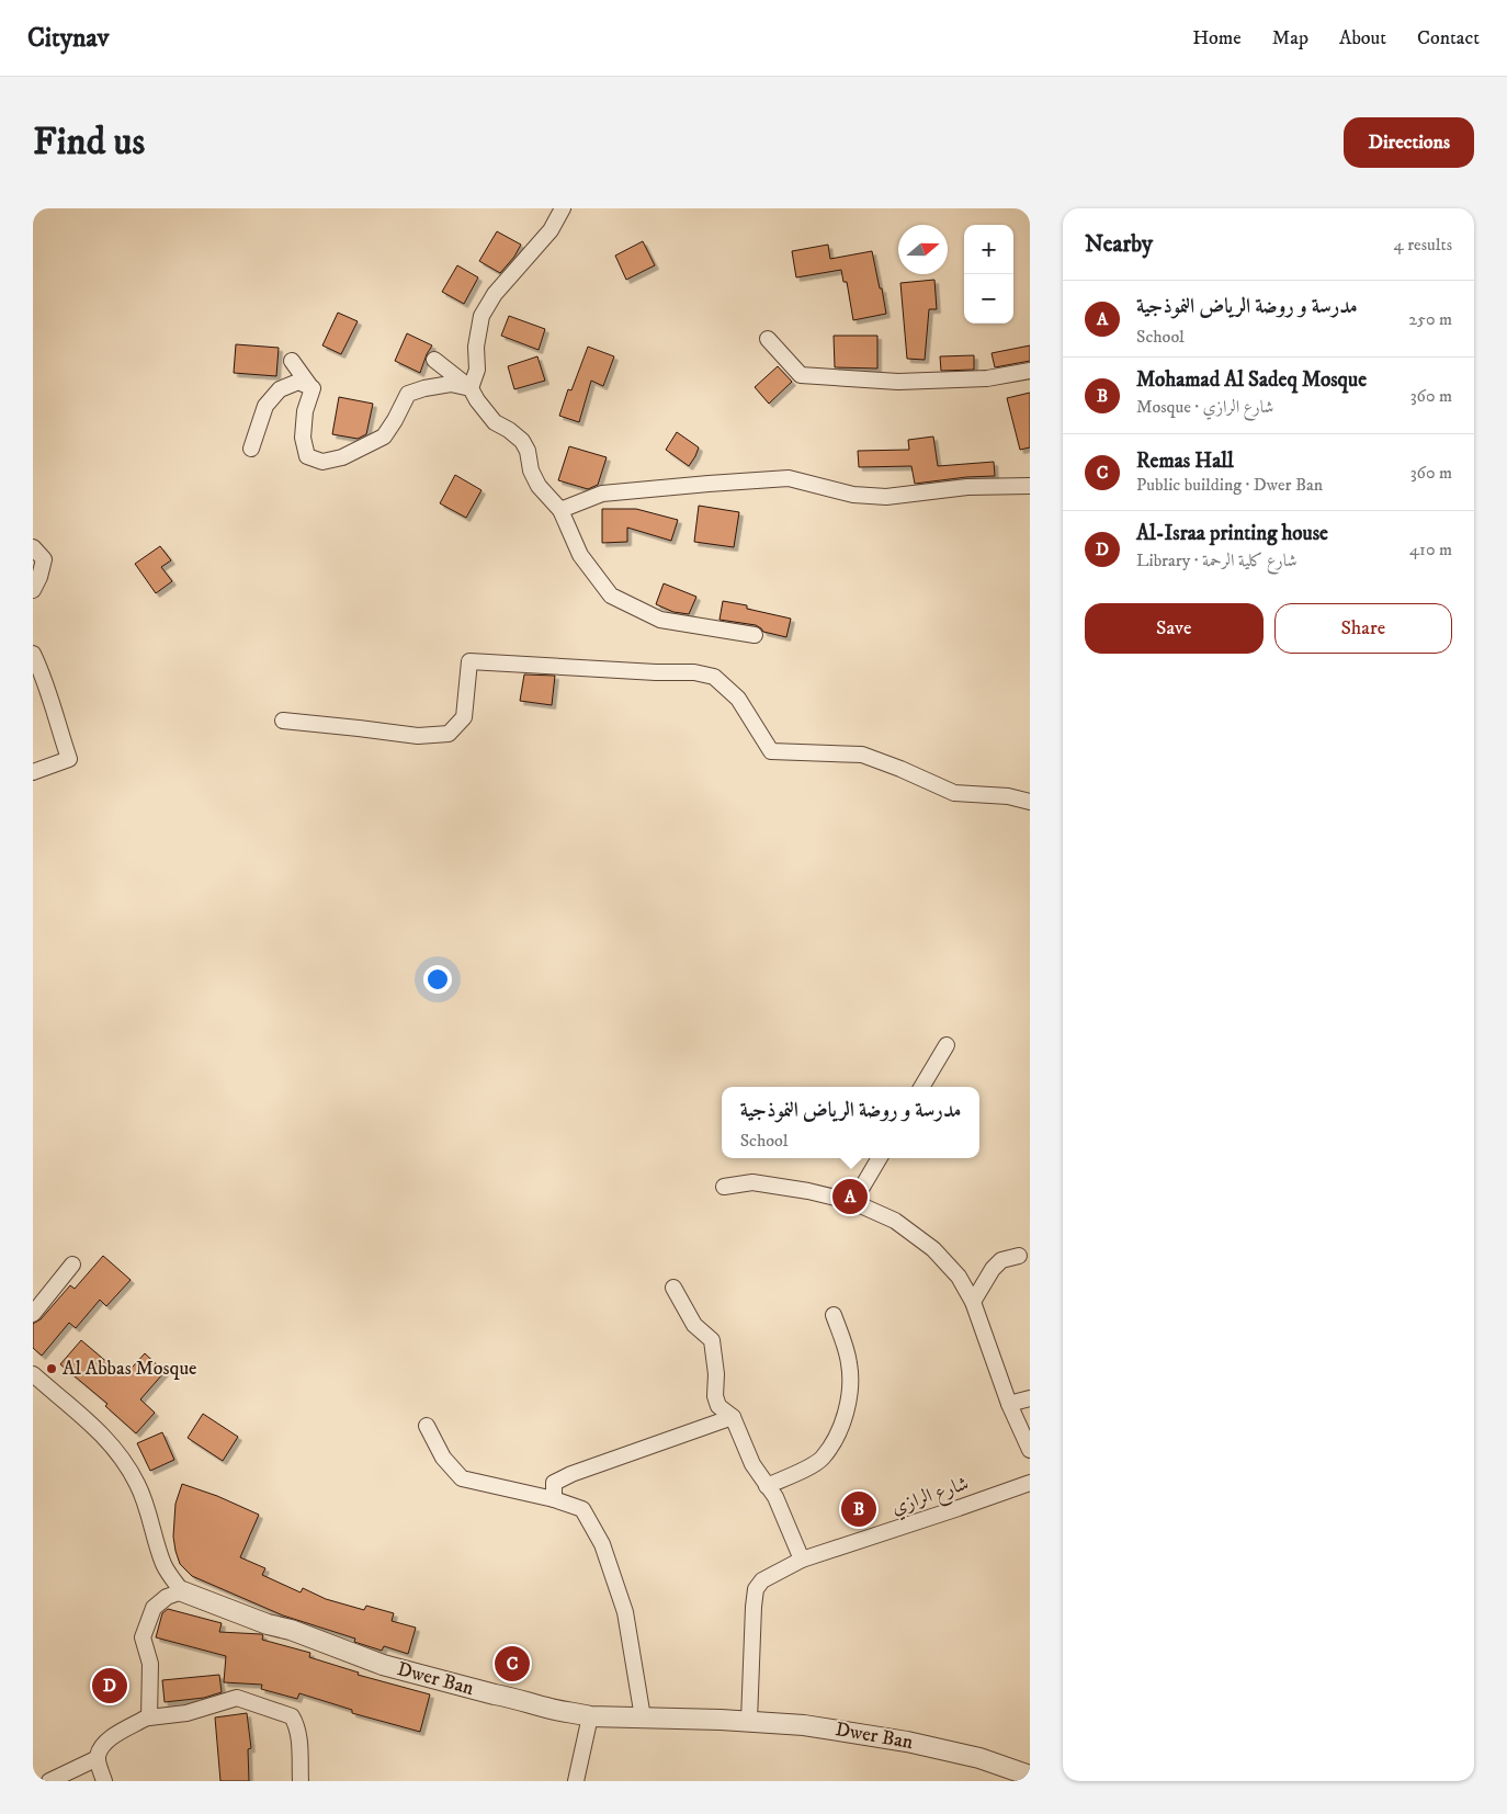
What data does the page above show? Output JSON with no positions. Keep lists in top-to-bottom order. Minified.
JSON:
{"streets":{"street":["شارع الرازي","Dwer Ban"]},"crossings":[["شارع الرازي","Dwer Ban"]],"places":["Al Abbas Mosque"],"north":"right","page":{"header":"Citynav","nav":["Home","Map","About","Contact"],"buttons":["Directions",["Save","Share"]],"title":"Find us","heading":["Nearby","4 results"],"map_buttons":["+","−"],"list":[{"mark":"A","name":"مدرسة و روضة الرياض النموذجية","note":"School","value":"250 m"},{"mark":"B","name":"Mohamad Al Sadeq Mosque","note":"Mosque · شارع الرازي","value":"360 m"},{"mark":"C","name":"Remas Hall","note":"Public building · Dwer Ban","value":"360 m"},{"mark":"D","name":"Al-Israa printing house","note":"Library · شارع كلية الرحمة","value":"410 m"}],"popup":["مدرسة و روضة الرياض النموذجية","School"],"pins":["A","B","C","D"]}}
